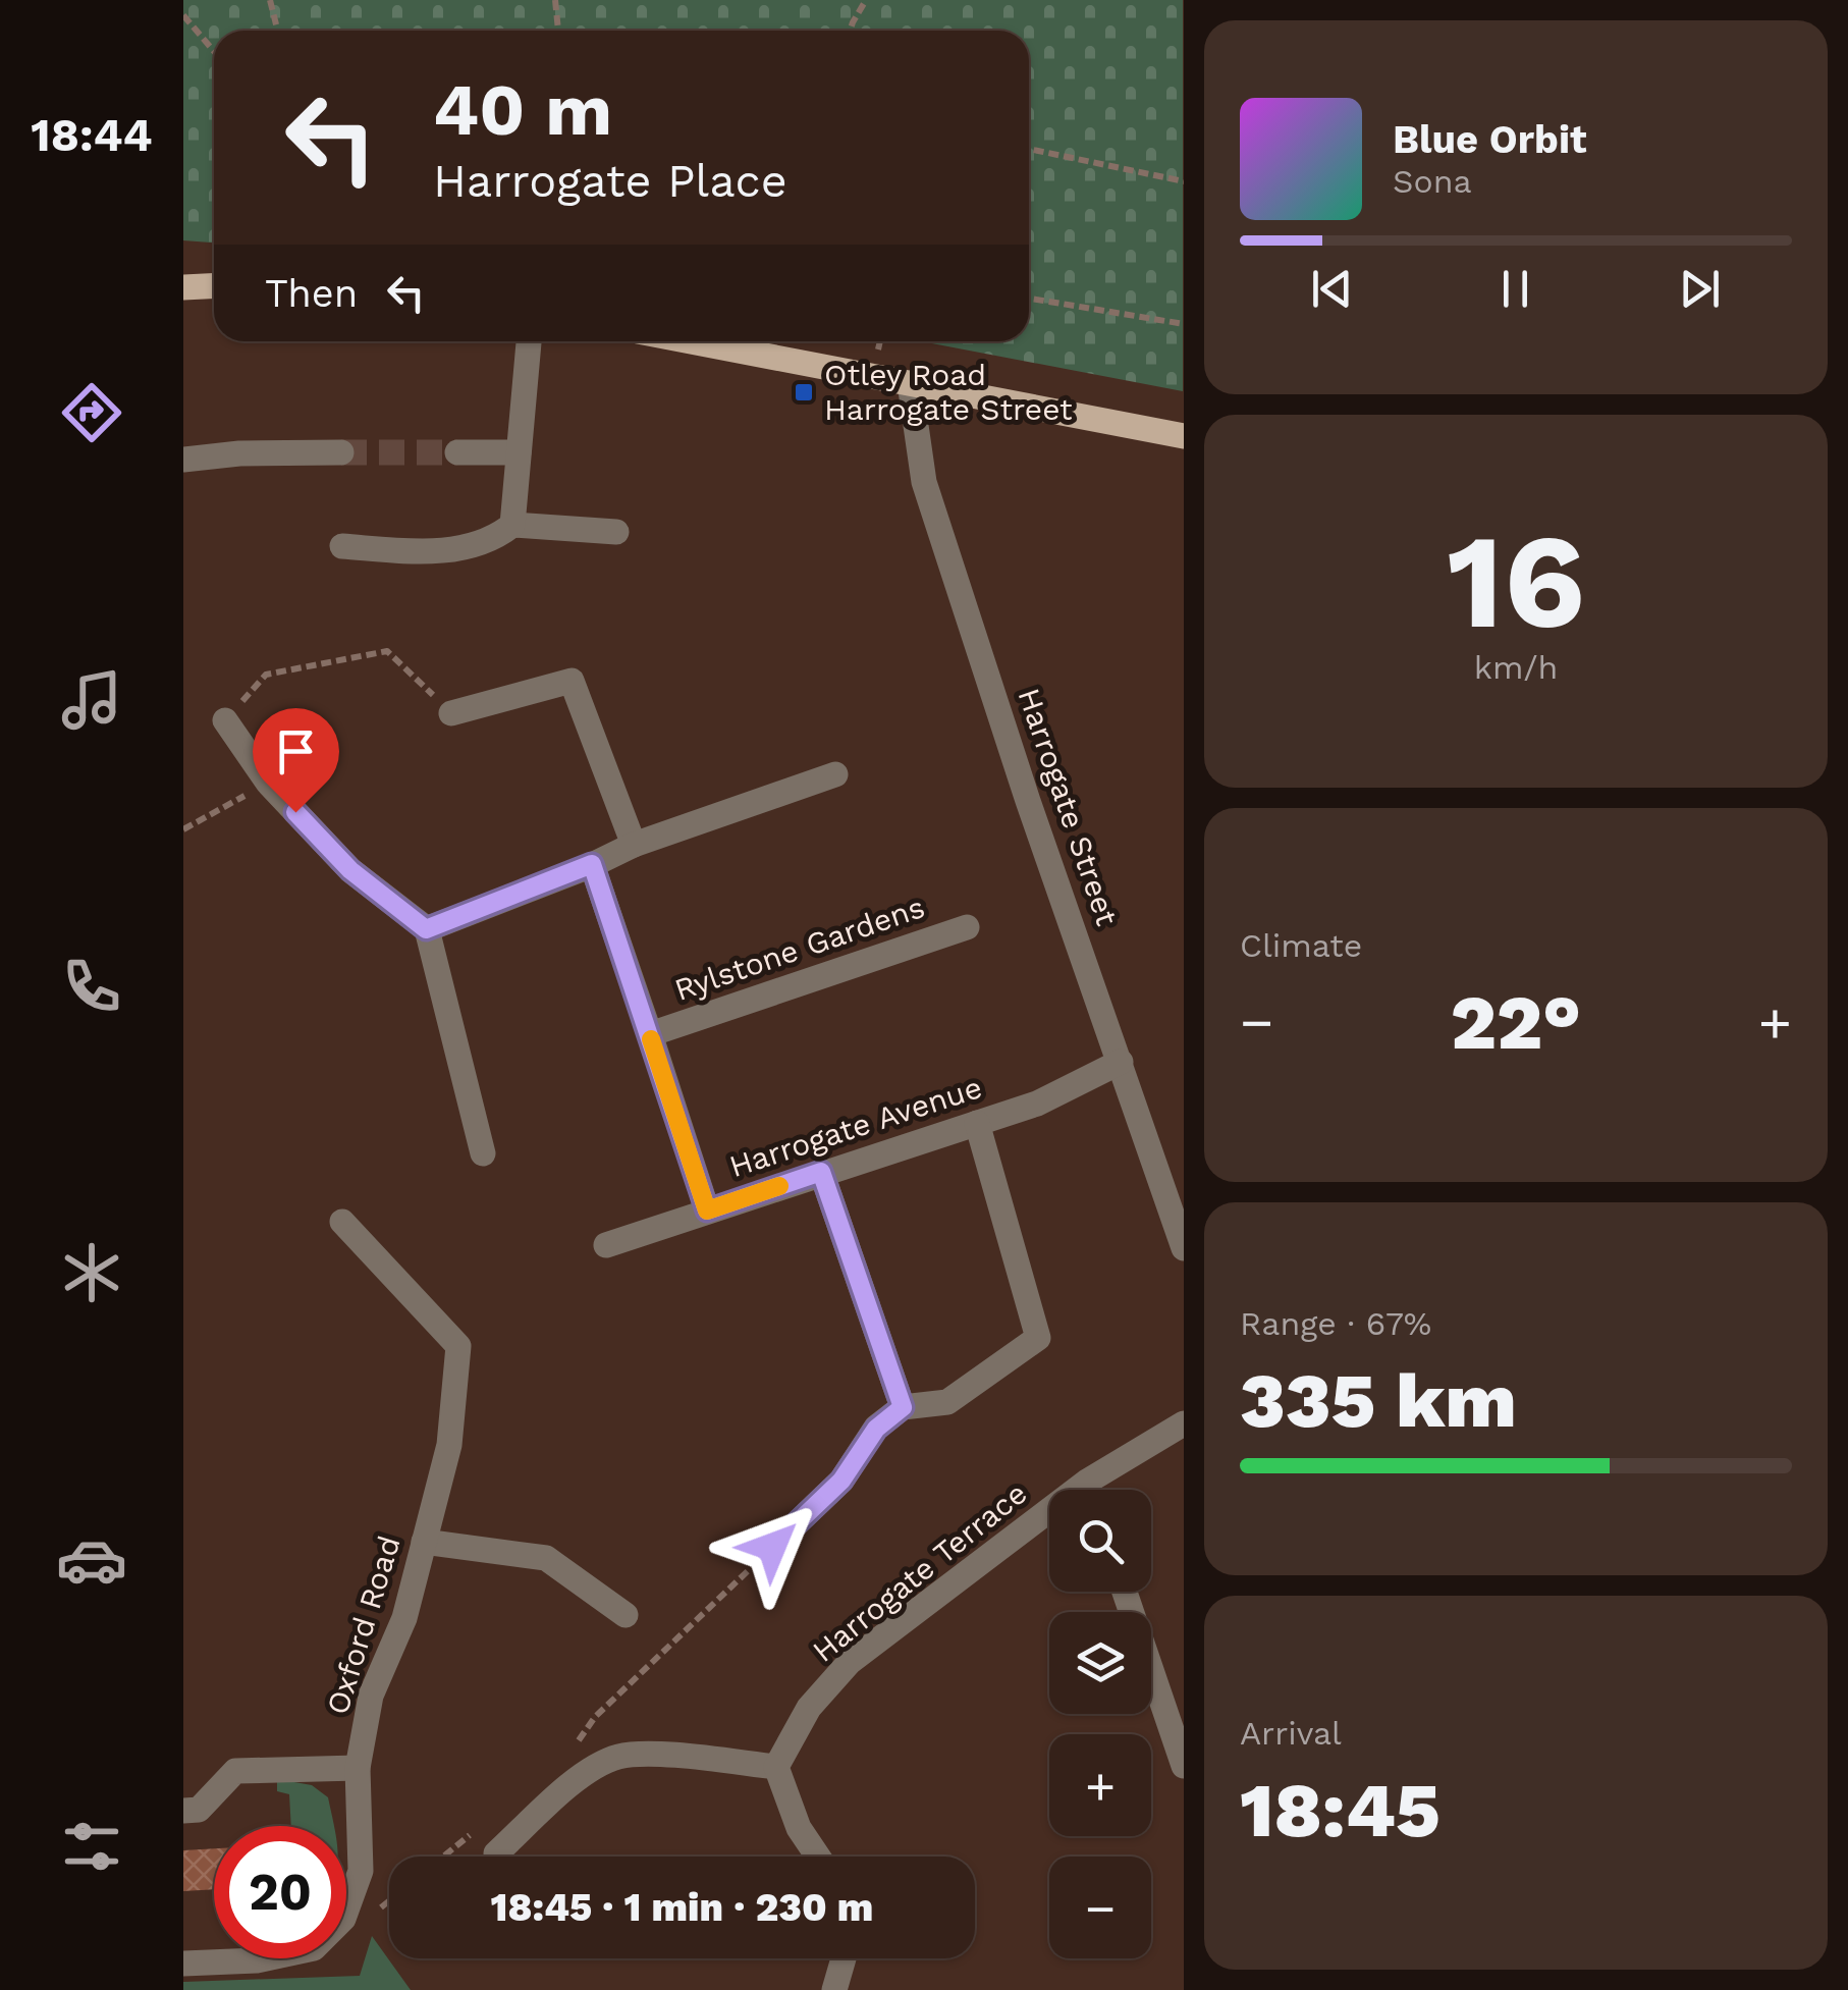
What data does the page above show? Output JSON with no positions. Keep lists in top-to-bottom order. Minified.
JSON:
{"streets":{"street":["Harrogate Street","Rylstone Gardens","Harrogate Avenue","Harrogate Terrace","Oxford Road"]},"crossings":[["Harrogate Street","Harrogate Avenue"]],"places":{"transit":["Otley Road Harrogate Street"]},"page":{"tabs":"18:44","turn":["40 m","Harrogate Place"],"song":["Blue Orbit","Sona"],"then":"Then","tile":[["16","km/h"],"Climate",["Range · 67%","335 km"],["Arrival","18:45"]],"heat":["−","22°","+"],"map_buttons":["+","−"],"limit":"20","trip":"18:45 · 1 min · 230 m"}}
